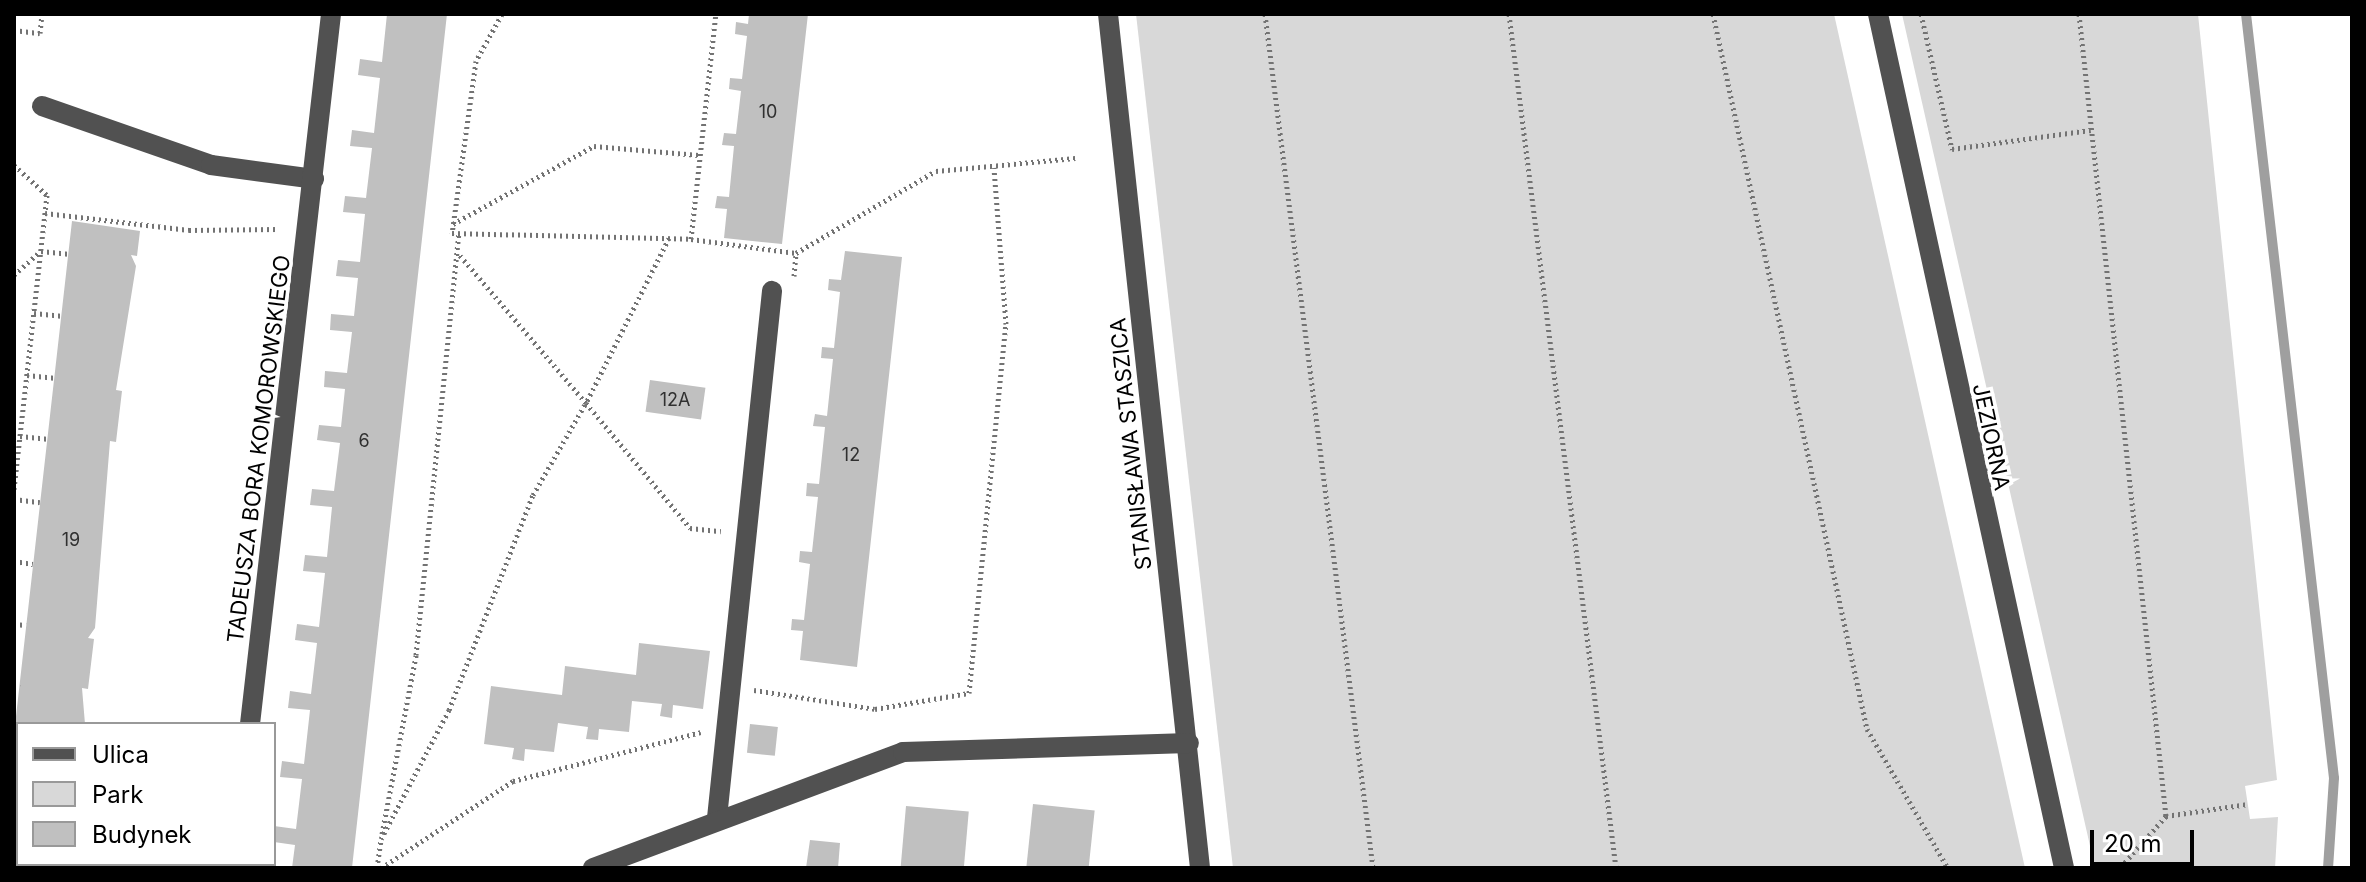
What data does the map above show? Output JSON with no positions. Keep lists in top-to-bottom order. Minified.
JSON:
{"streets":{"street":["JEZIORNA","STANISŁAWA STASZICA","TADEUSZA BORA KOMOROWSKIEGO"]},"house_numbers":["10","12A","6","12","19"],"legend":["Ulica","Park","Budynek"],"scale_bar":"20 m"}
